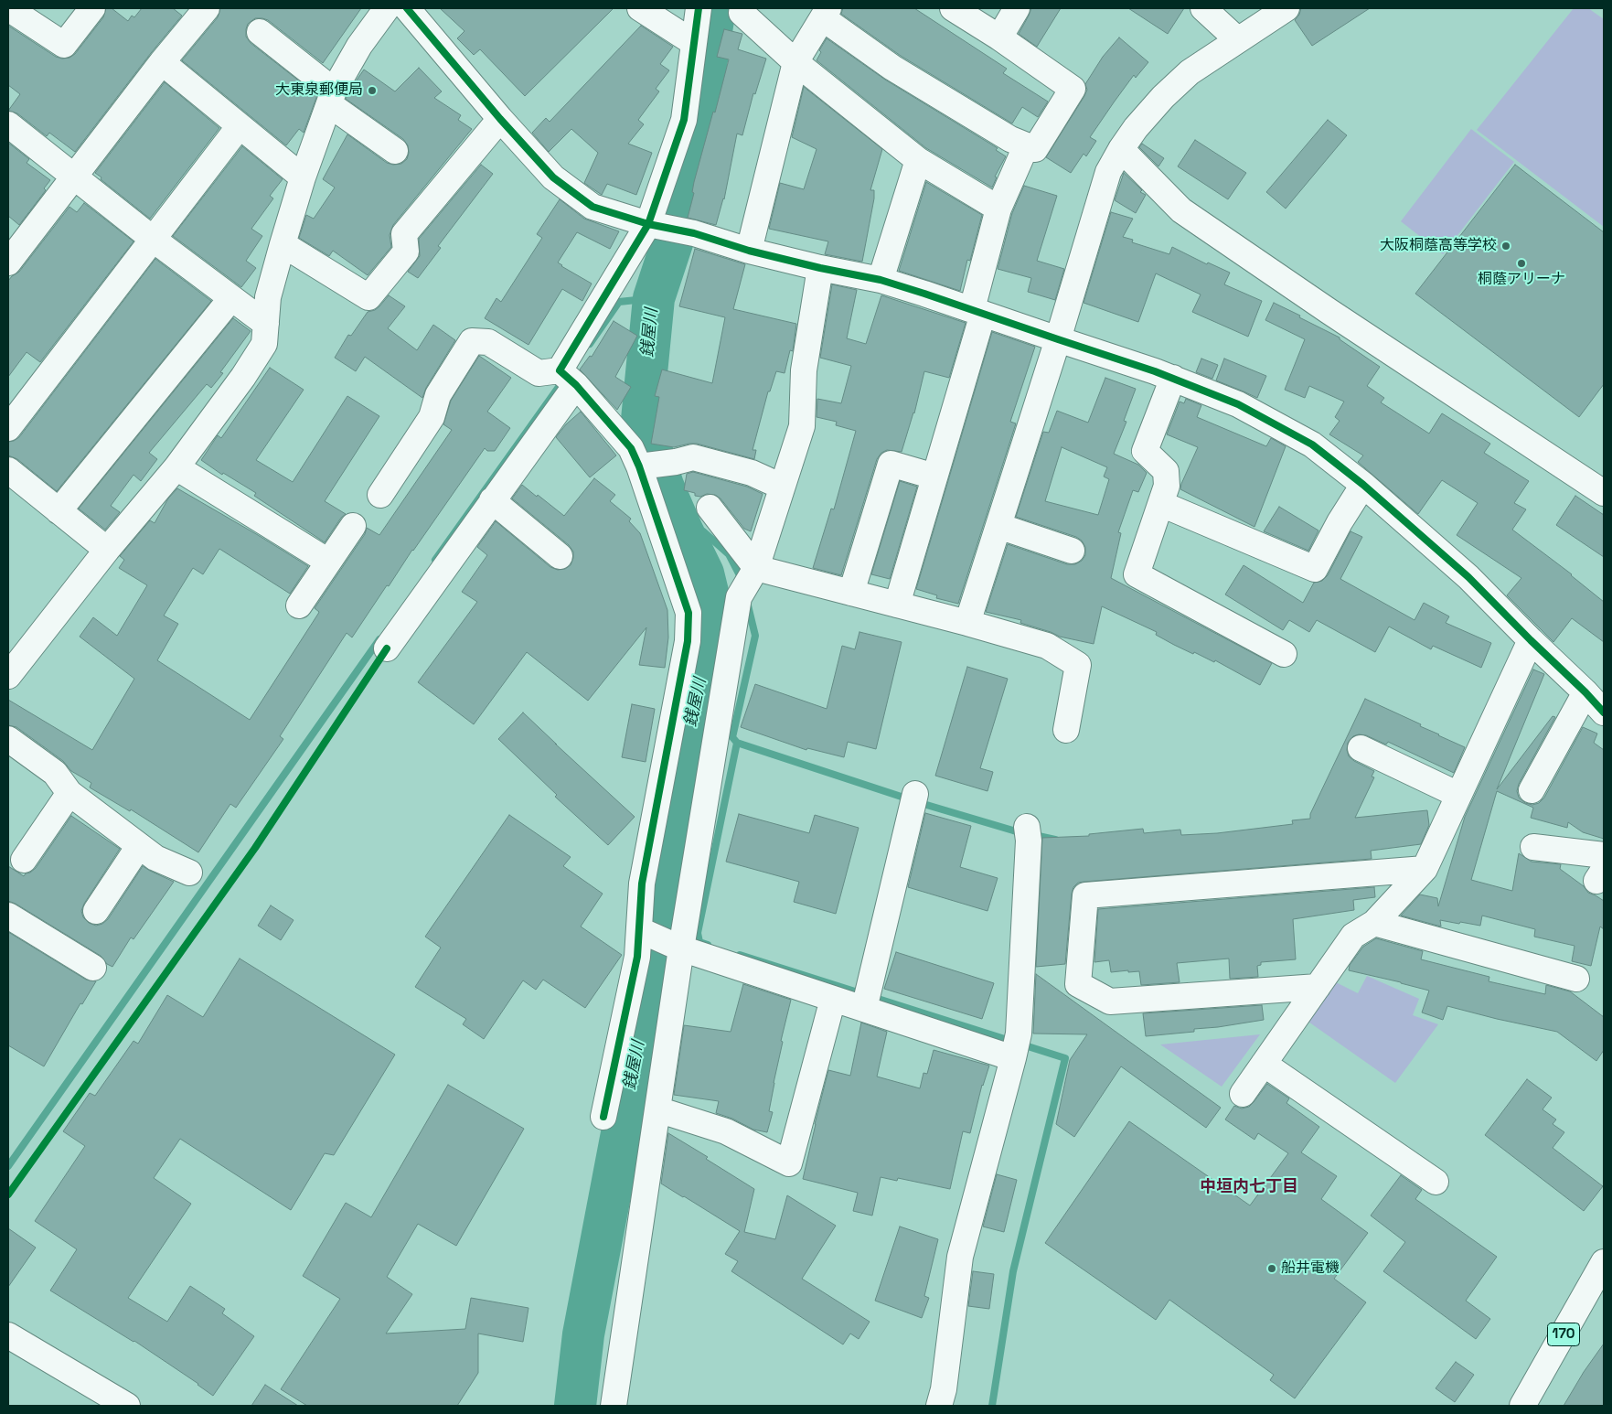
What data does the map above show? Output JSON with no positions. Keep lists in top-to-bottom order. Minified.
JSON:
{"streets":{"main road":["170"]},"districts":["中垣内七丁目"],"water":["銭屋川"],"places":["大東泉郵便局","大阪桐蔭高等学校","桐蔭アリーナ","船井電機"]}
